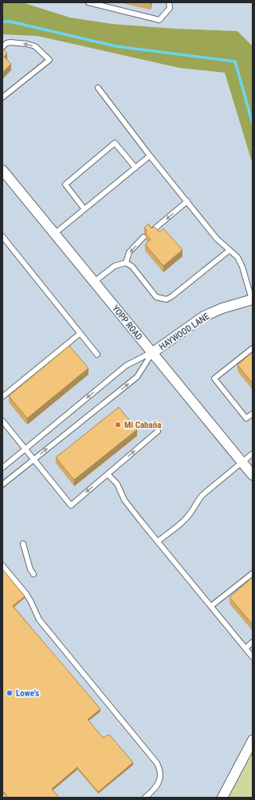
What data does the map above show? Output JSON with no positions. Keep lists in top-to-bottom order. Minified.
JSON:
{"streets":{"street":["YOPP ROAD","HAYWOOD LANE"]},"crossings":[["YOPP ROAD","HAYWOOD LANE"]],"places":["Mi Cabaña","Lowe's"]}
